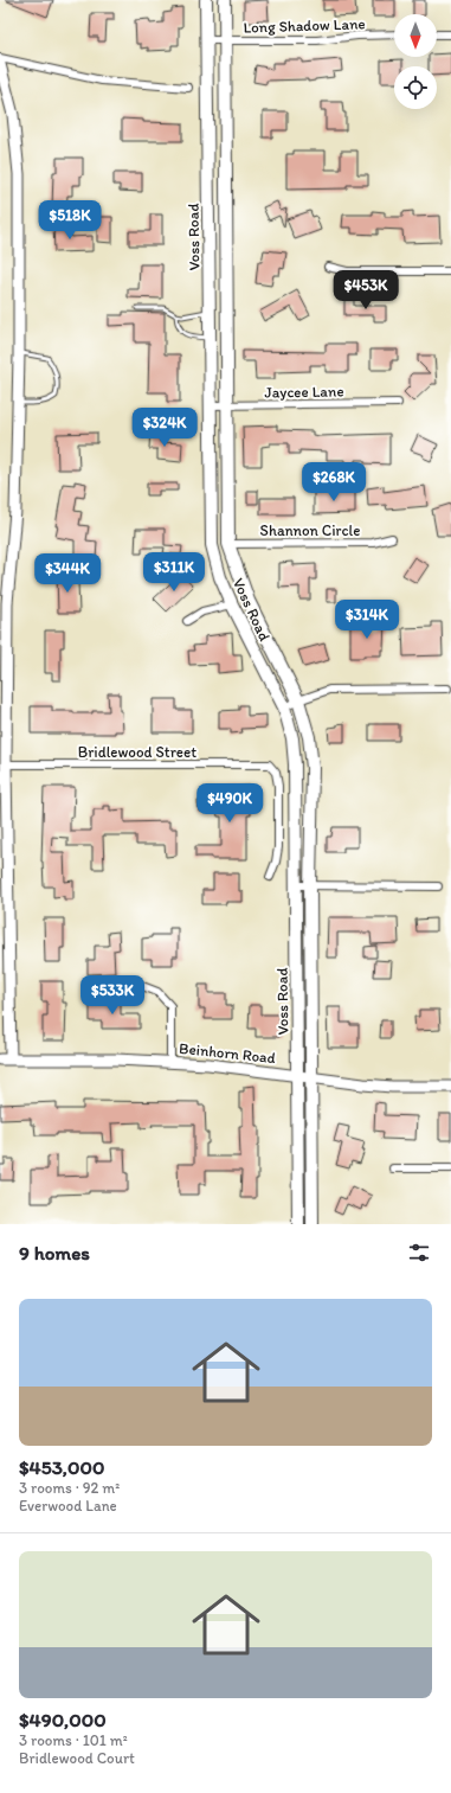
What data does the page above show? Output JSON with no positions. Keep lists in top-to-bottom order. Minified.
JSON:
{"streets":{"main road":["Voss Road"],"street":["Long Shadow Lane","Jaycee Lane","Shannon Circle","Bridlewood Street","Beinhorn Road"]},"crossings":[["Long Shadow Lane","Voss Road"],["Voss Road","Jaycee Lane"],["Voss Road","Shannon Circle"],["Voss Road","Beinhorn Road"]],"north":"bottom","page":{"price":["$518K","$453K","$324K","$268K","$311K","$344K","$314K","$490K","$533K"],"heading":"9 homes","list":[{"name":"$453,000","note":"3 rooms · 92 m² · Everwood Lane"},{"name":"$490,000","note":"3 rooms · 101 m² · Bridlewood Court"}]}}
